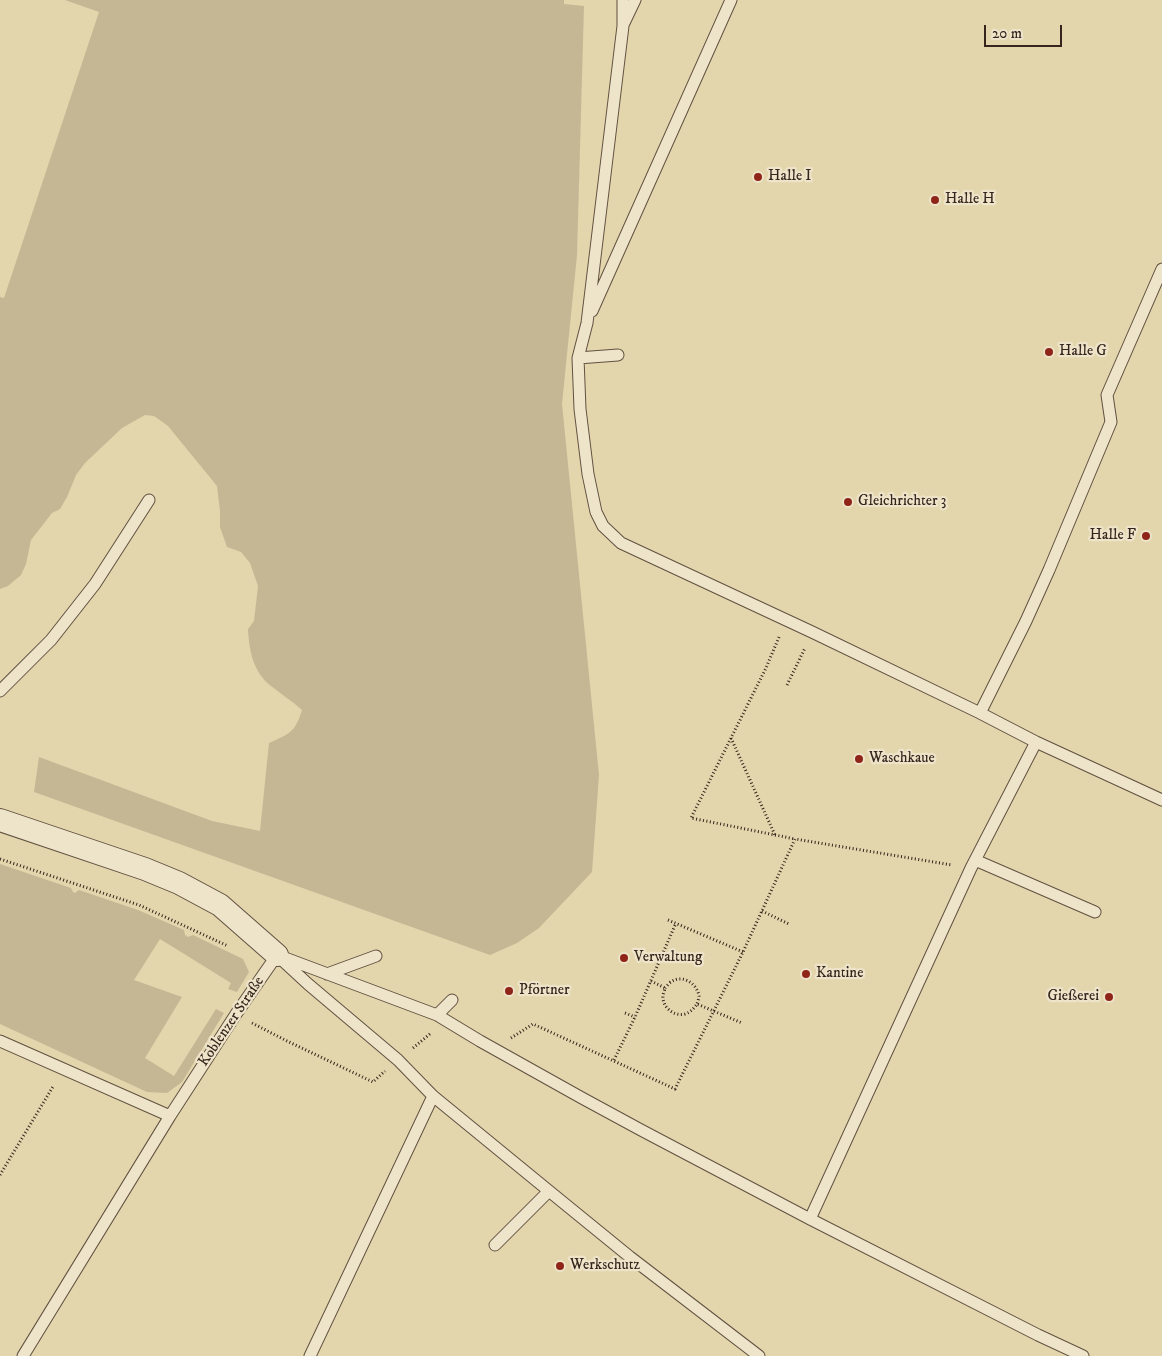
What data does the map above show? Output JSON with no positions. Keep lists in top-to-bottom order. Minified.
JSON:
{"streets":{"lane":["Koblenzer Straße"]},"places":["Halle I","Halle H","Halle G","Gleichrichter 3","Halle F","Waschkaue","Verwaltung","Kantine","Pförtner","Gießerei","Werkschutz"],"scale_bar":"20 m"}
